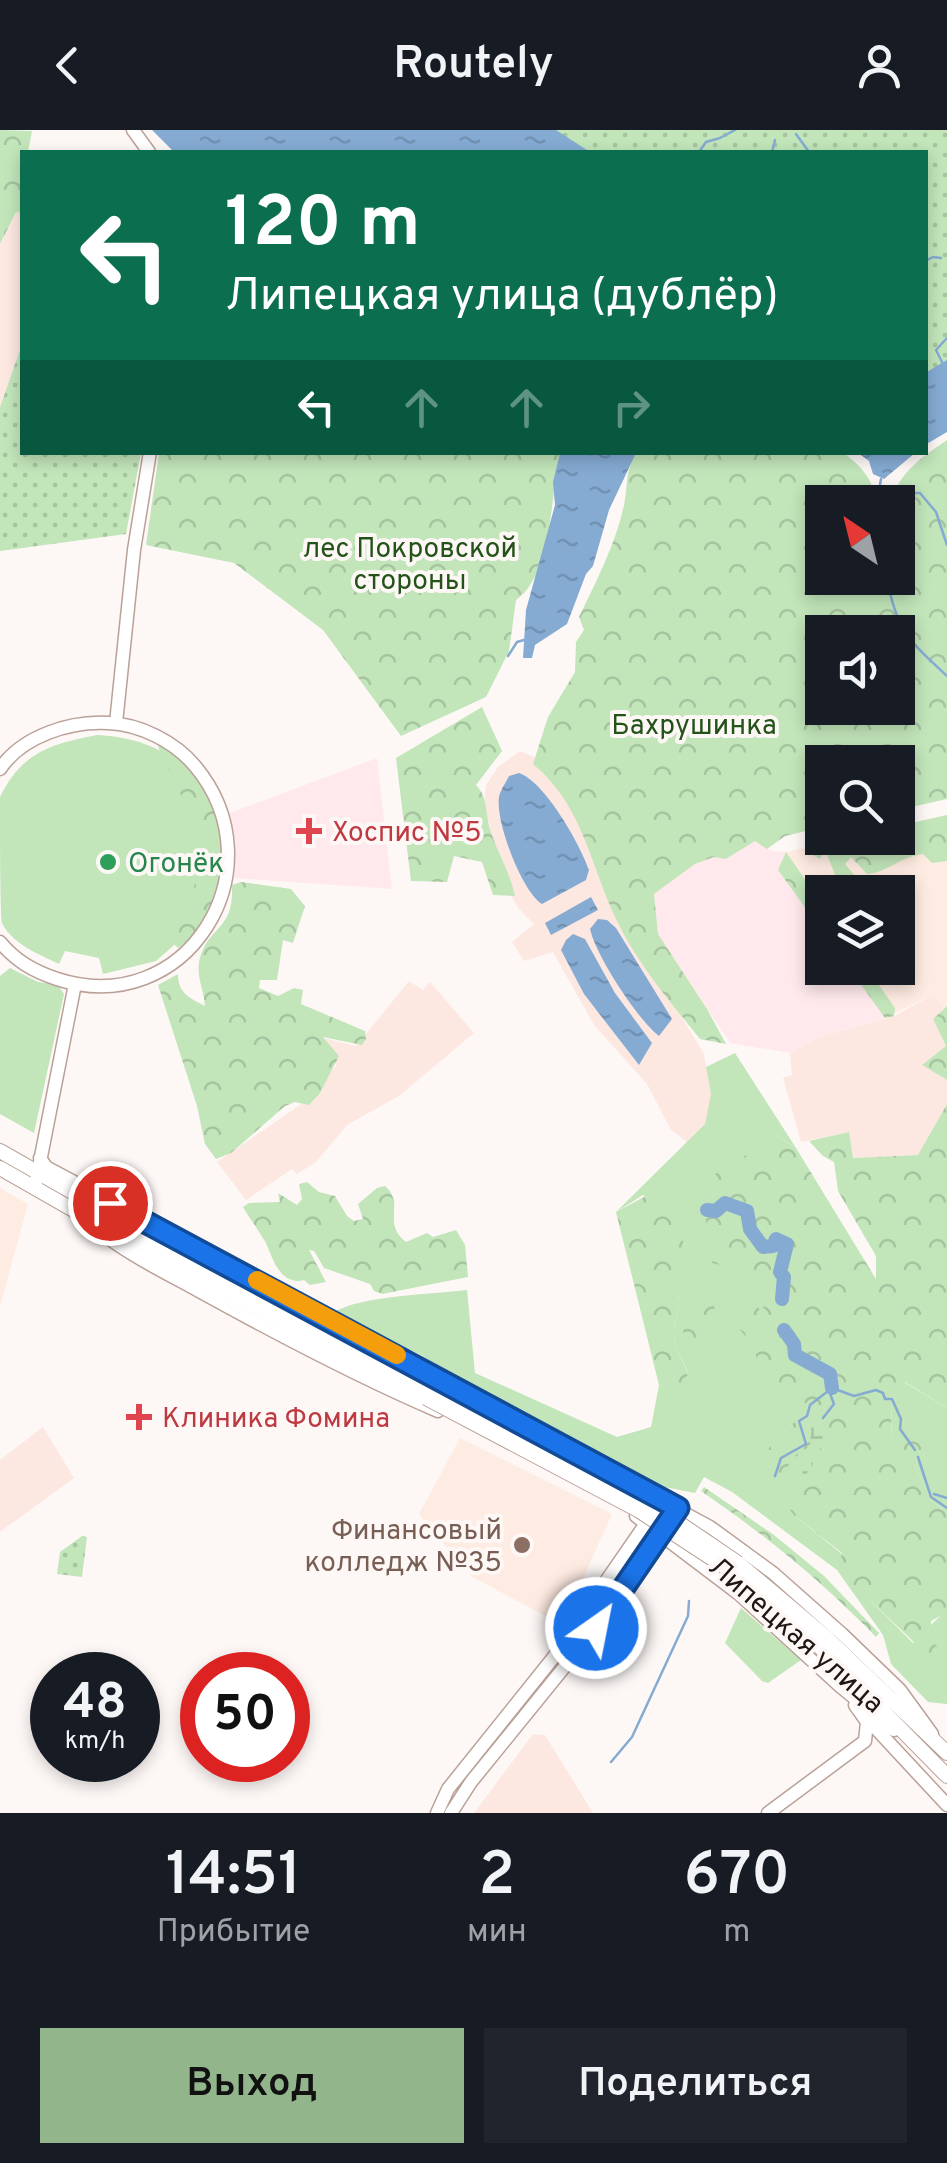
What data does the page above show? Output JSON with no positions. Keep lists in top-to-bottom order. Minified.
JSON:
{"streets":{"main road":["Липецкая улица"]},"parks":["лес Покровской стороны","Бахрушинка"],"places":{"health":["Хоспис №5","Клиника Фомина"],"other":["Огонёк","Финансовый колледж №35"]},"north":"top left","page":{"header":"Routely","turn":["120 m","Липецкая улица (дублёр)"],"speed":"48 km/h","limit":"50","eta":["14:51","Прибытие","2","мин","670","m"],"buttons":["Выход","Поделиться"]}}
